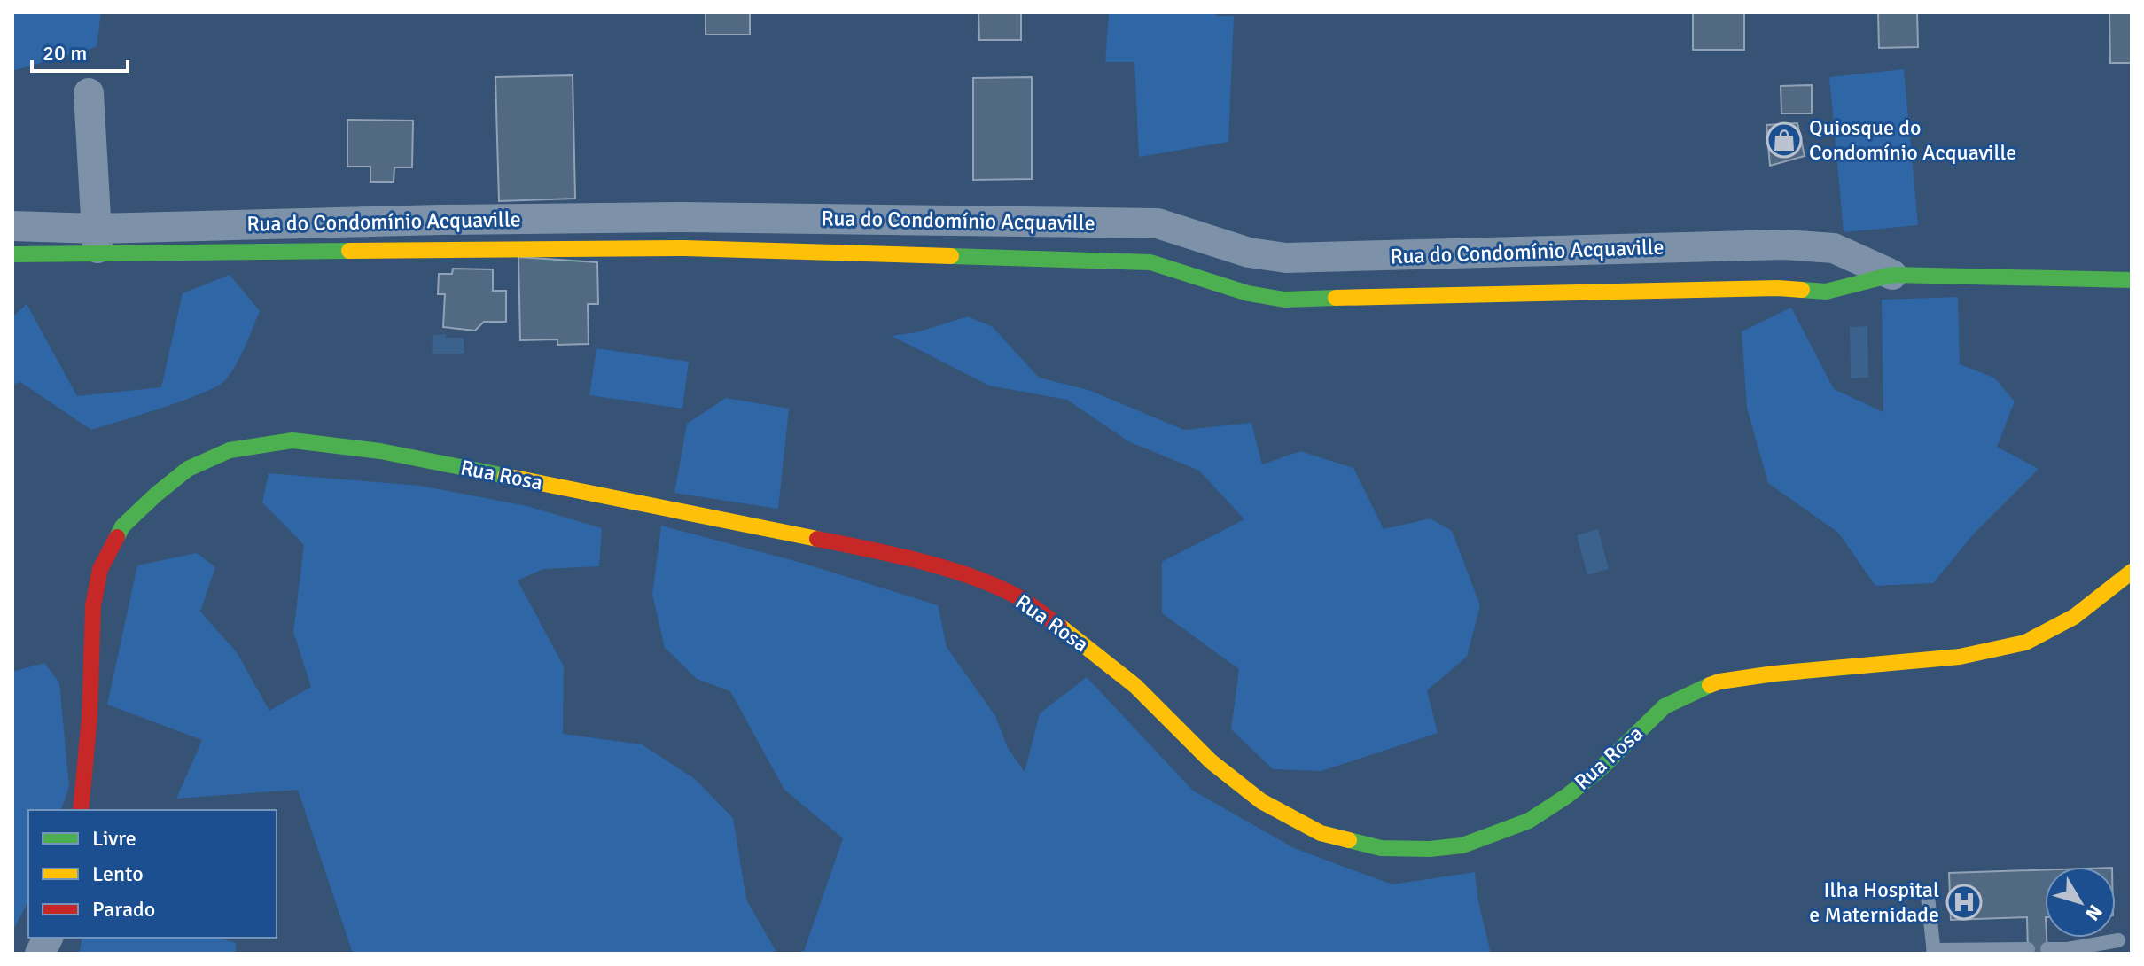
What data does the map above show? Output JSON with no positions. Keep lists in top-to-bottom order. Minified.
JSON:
{"streets":{"street":["Rua do Condomínio Acquaville","Rua Rosa"]},"places":{"shop":["Quiosque do Condomínio Acquaville"],"hospital":["Ilha Hospital e Maternidade"]},"legend":["Livre","Lento","Parado"],"scale_bar":"20 m","north":"bottom right"}
